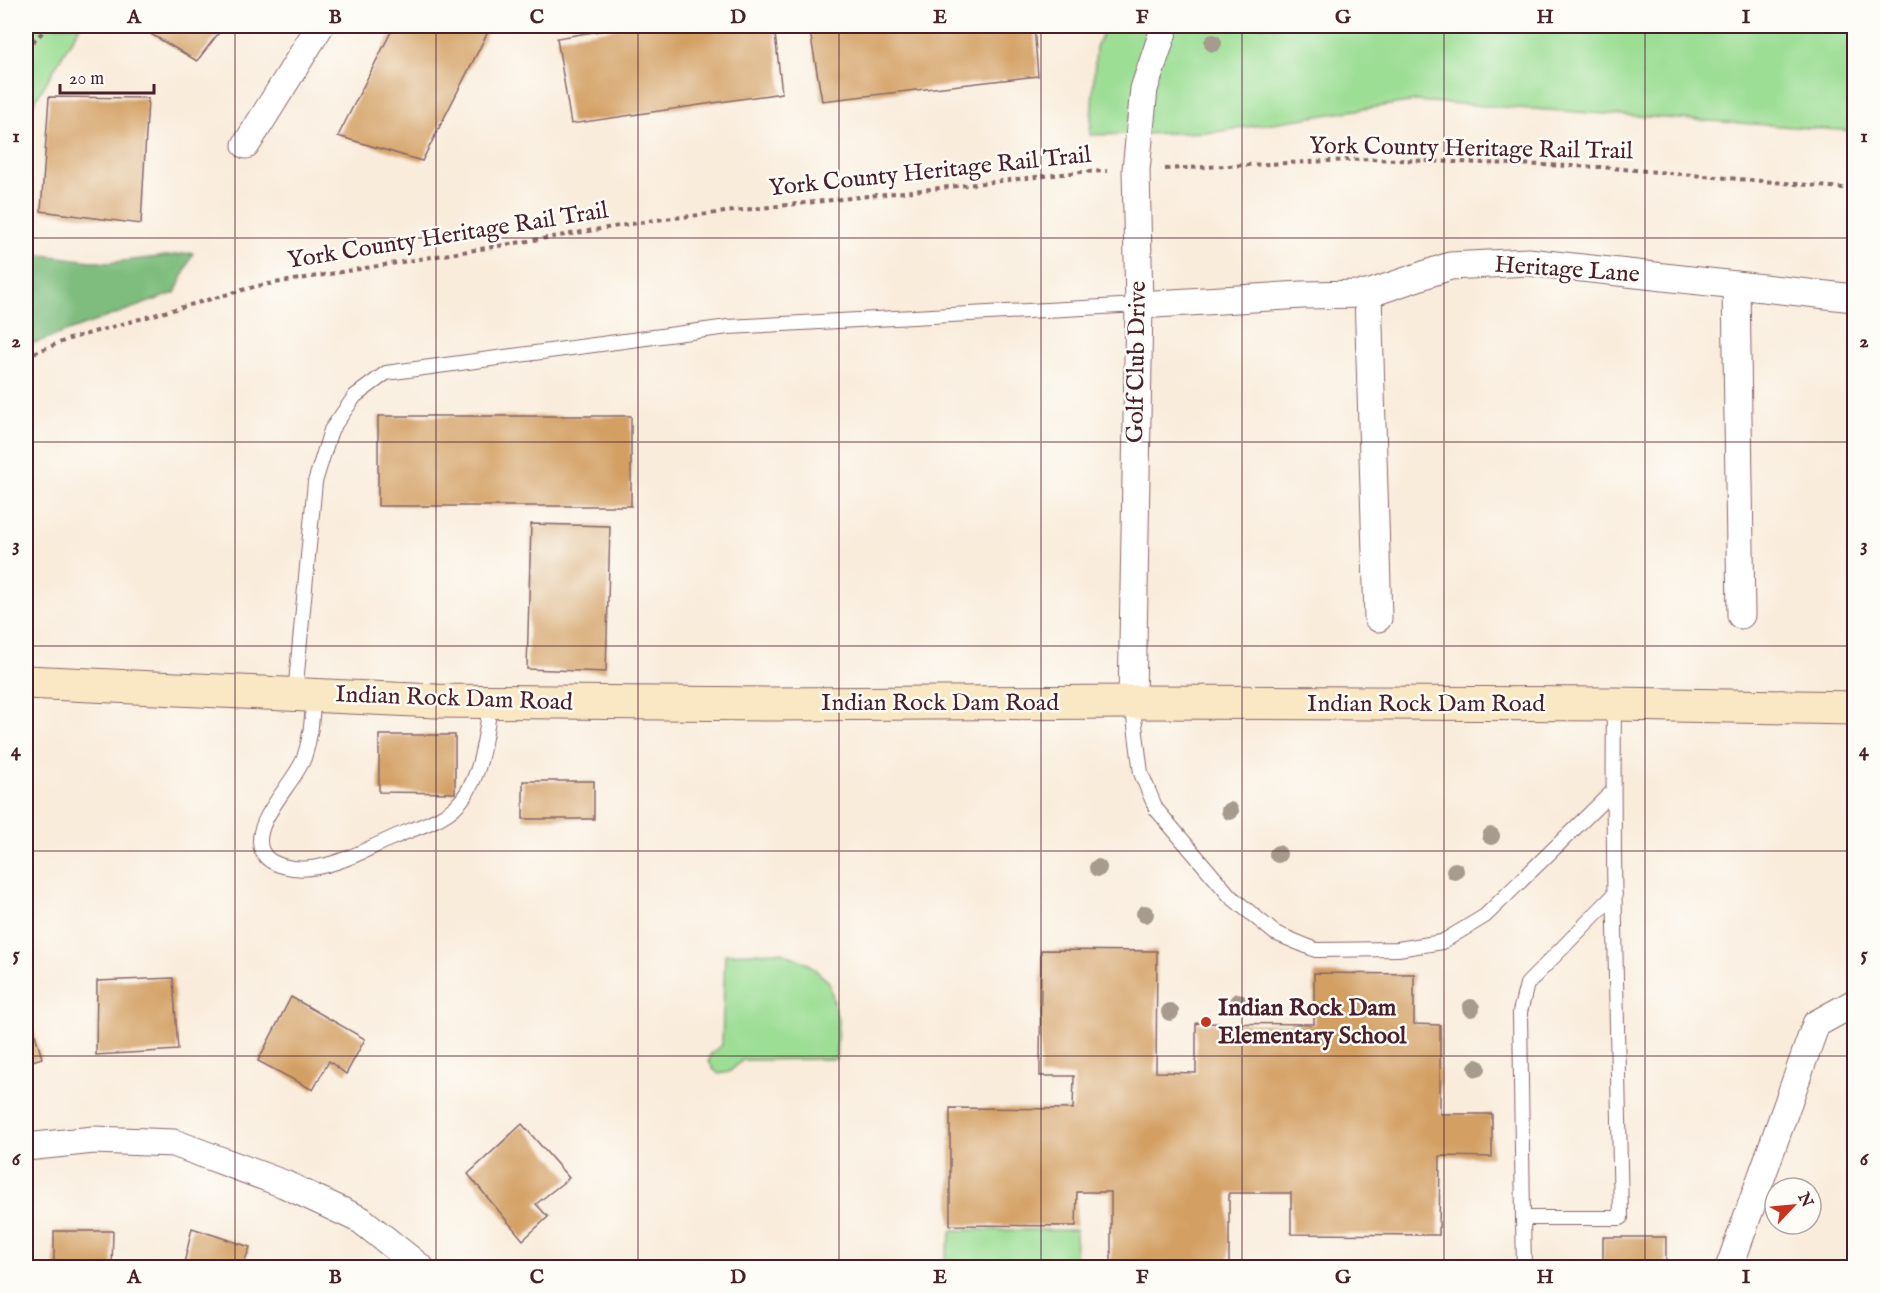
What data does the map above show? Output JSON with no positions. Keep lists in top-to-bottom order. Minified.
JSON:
{"streets":{"street":["Heritage Lane","Golf Club Drive","Indian Rock Dam Road"],"path":["York County Heritage Rail Trail"]},"crossings":[["York County Heritage Rail Trail","Golf Club Drive"],["Heritage Lane","Golf Club Drive"],["Golf Club Drive","Indian Rock Dam Road"]],"places":["Indian Rock Dam Elementary School"],"scale_bar":"20 m","north":"top right","grid":{"columns":["A","B","C","D","E","F","G","H","I"],"rows":["1","2","3","4","5","6"]}}
